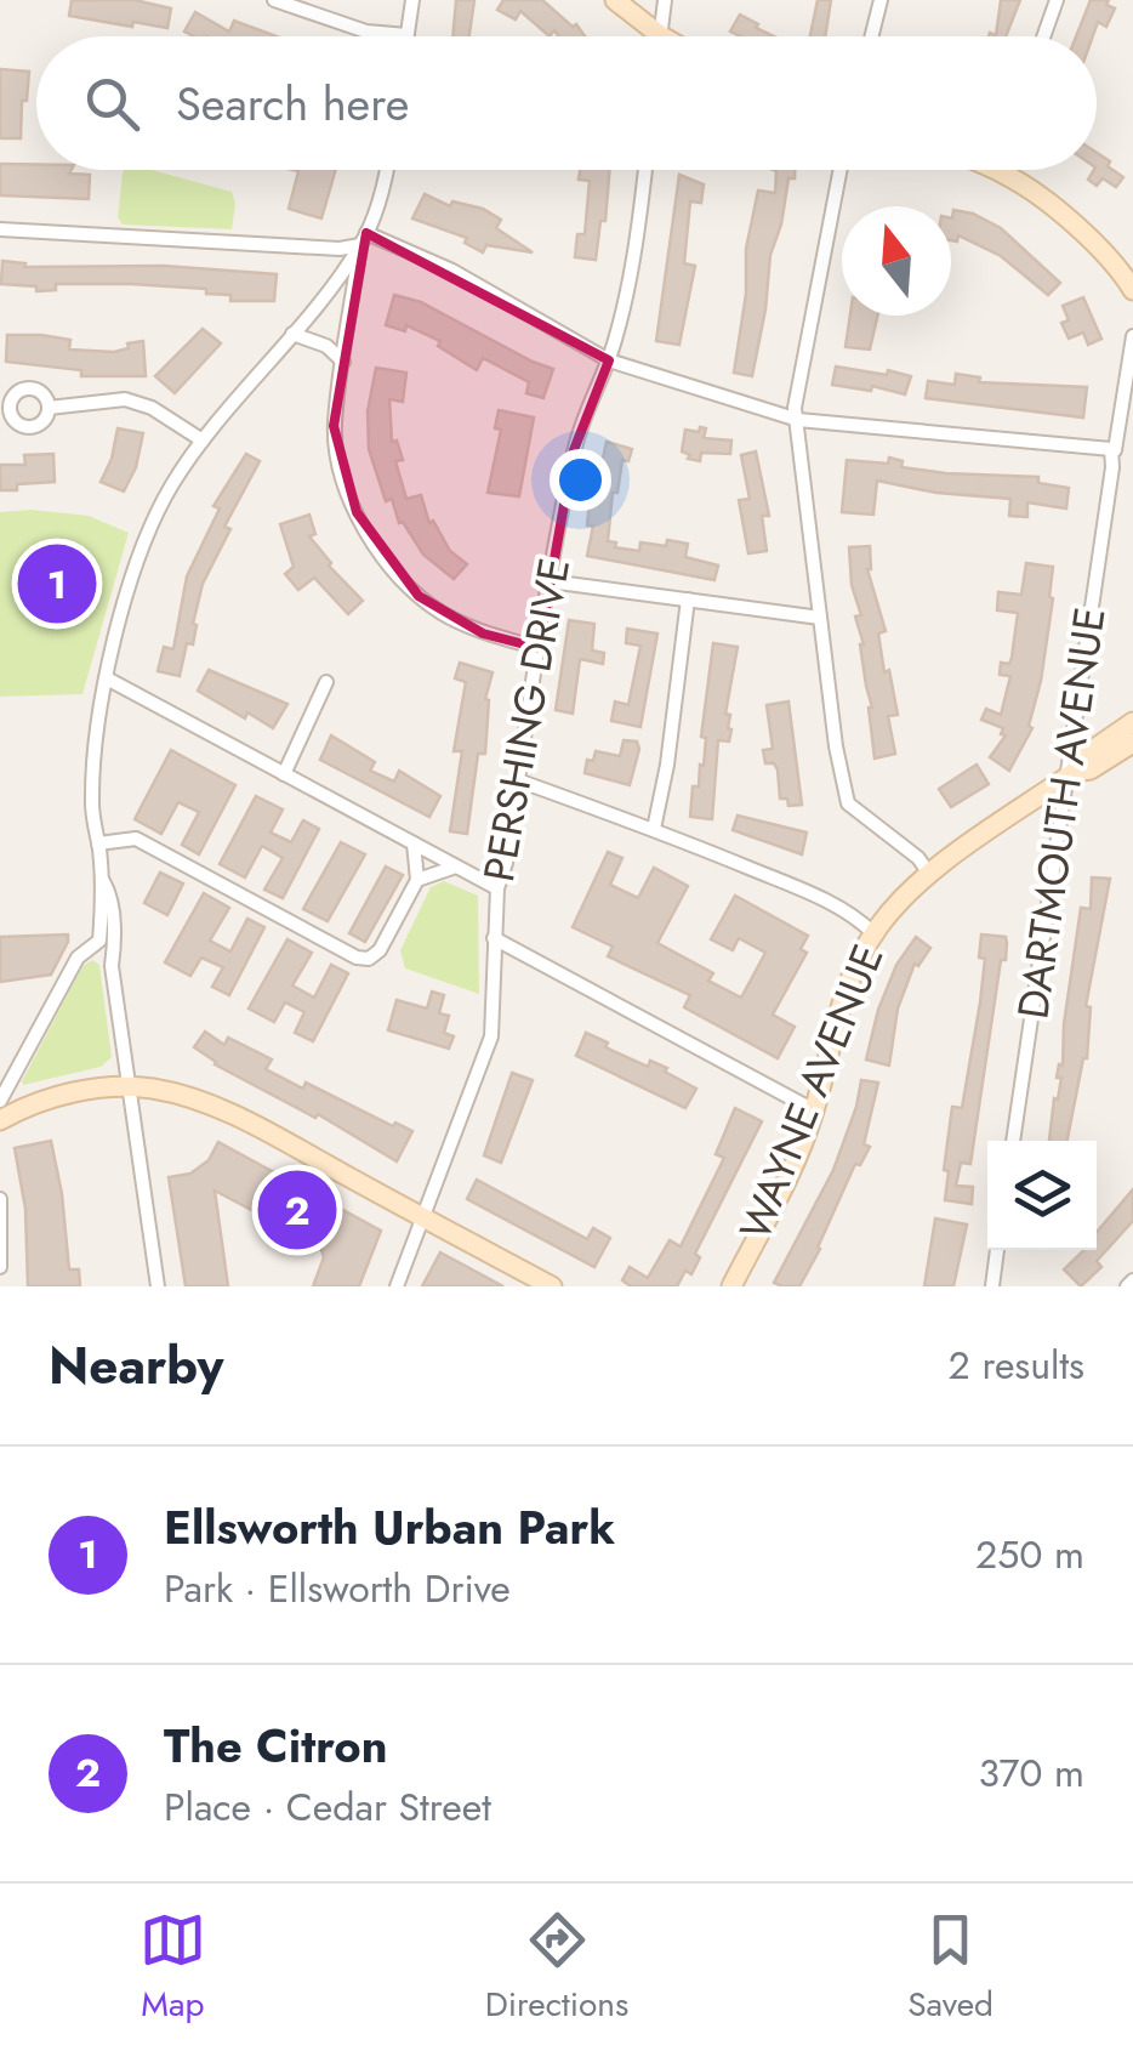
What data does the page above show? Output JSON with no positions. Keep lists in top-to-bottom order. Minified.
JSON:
{"streets":{"street":["PERSHING DRIVE","DARTMOUTH AVENUE","WAYNE AVENUE"]},"crossings":[["DARTMOUTH AVENUE","WAYNE AVENUE"]],"north":"top","page":{"search":"Search here","pins":["1","2"],"heading":["Nearby","2 results"],"list":[{"mark":"1","name":"Ellsworth Urban Park","note":"Park · Ellsworth Drive","value":"250 m"},{"mark":"2","name":"The Citron","note":"Place · Cedar Street","value":"370 m"}],"nav":["Map","Directions","Saved"]}}
